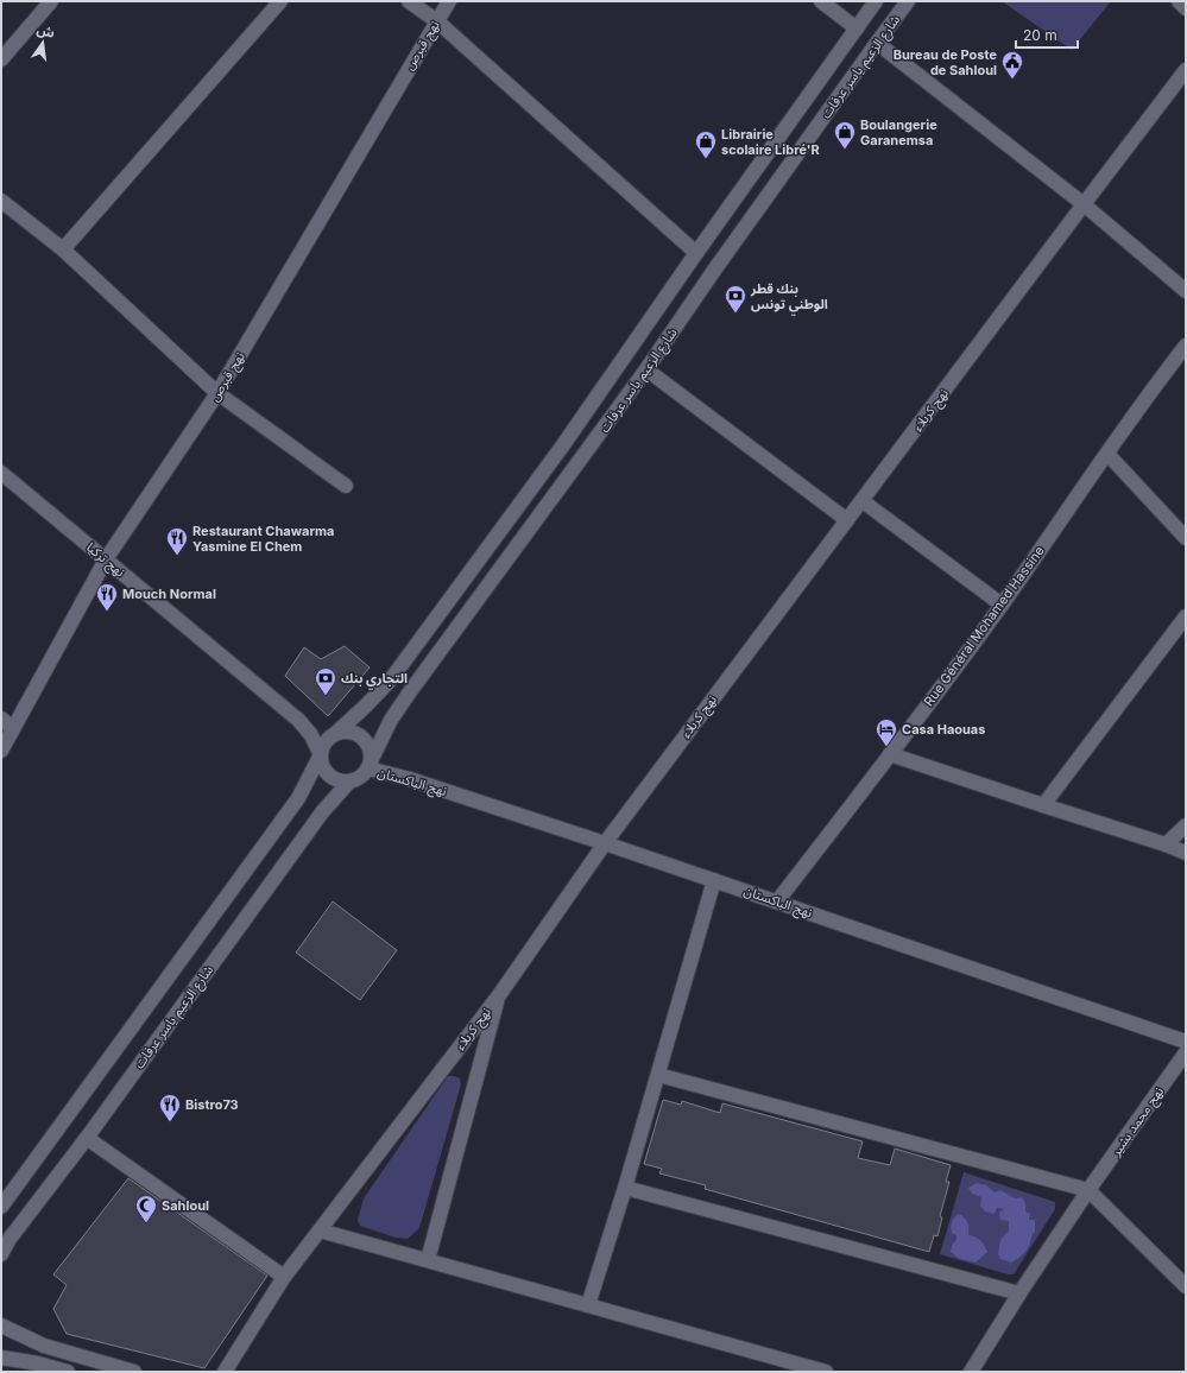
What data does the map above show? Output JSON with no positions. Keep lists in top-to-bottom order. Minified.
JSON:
{"streets":{"street":["نهج قبرص","شارع الزعيم ياسر عرفات","نهج كربلاء","نهج تركيا","Rue Général Mohamed Hassine","نهج الباكستان","نهج محمد بشير"]},"crossings":[["نهج قبرص","نهج تركيا"],["شارع الزعيم ياسر عرفات","نهج تركيا"],["شارع الزعيم ياسر عرفات","نهج الباكستان"],["نهج كربلاء","نهج الباكستان"],["نهج تركيا","نهج الباكستان"],["Rue Général Mohamed Hassine","نهج الباكستان"]],"places":{"public building":["Bureau de Poste de Sahloul"],"shop":["Boulangerie Garanemsa","Librairie scolaire Libré'R"],"bank":["بنك قطر الوطني تونس","التجاري بنك"],"restaurant":["Restaurant Chawarma Yasmine El Chem","Mouch Normal","Bistro73"],"hotel":["Casa Haouas"],"mosque":["Sahloul"]},"scale_bar":"20 m","north":"top"}
